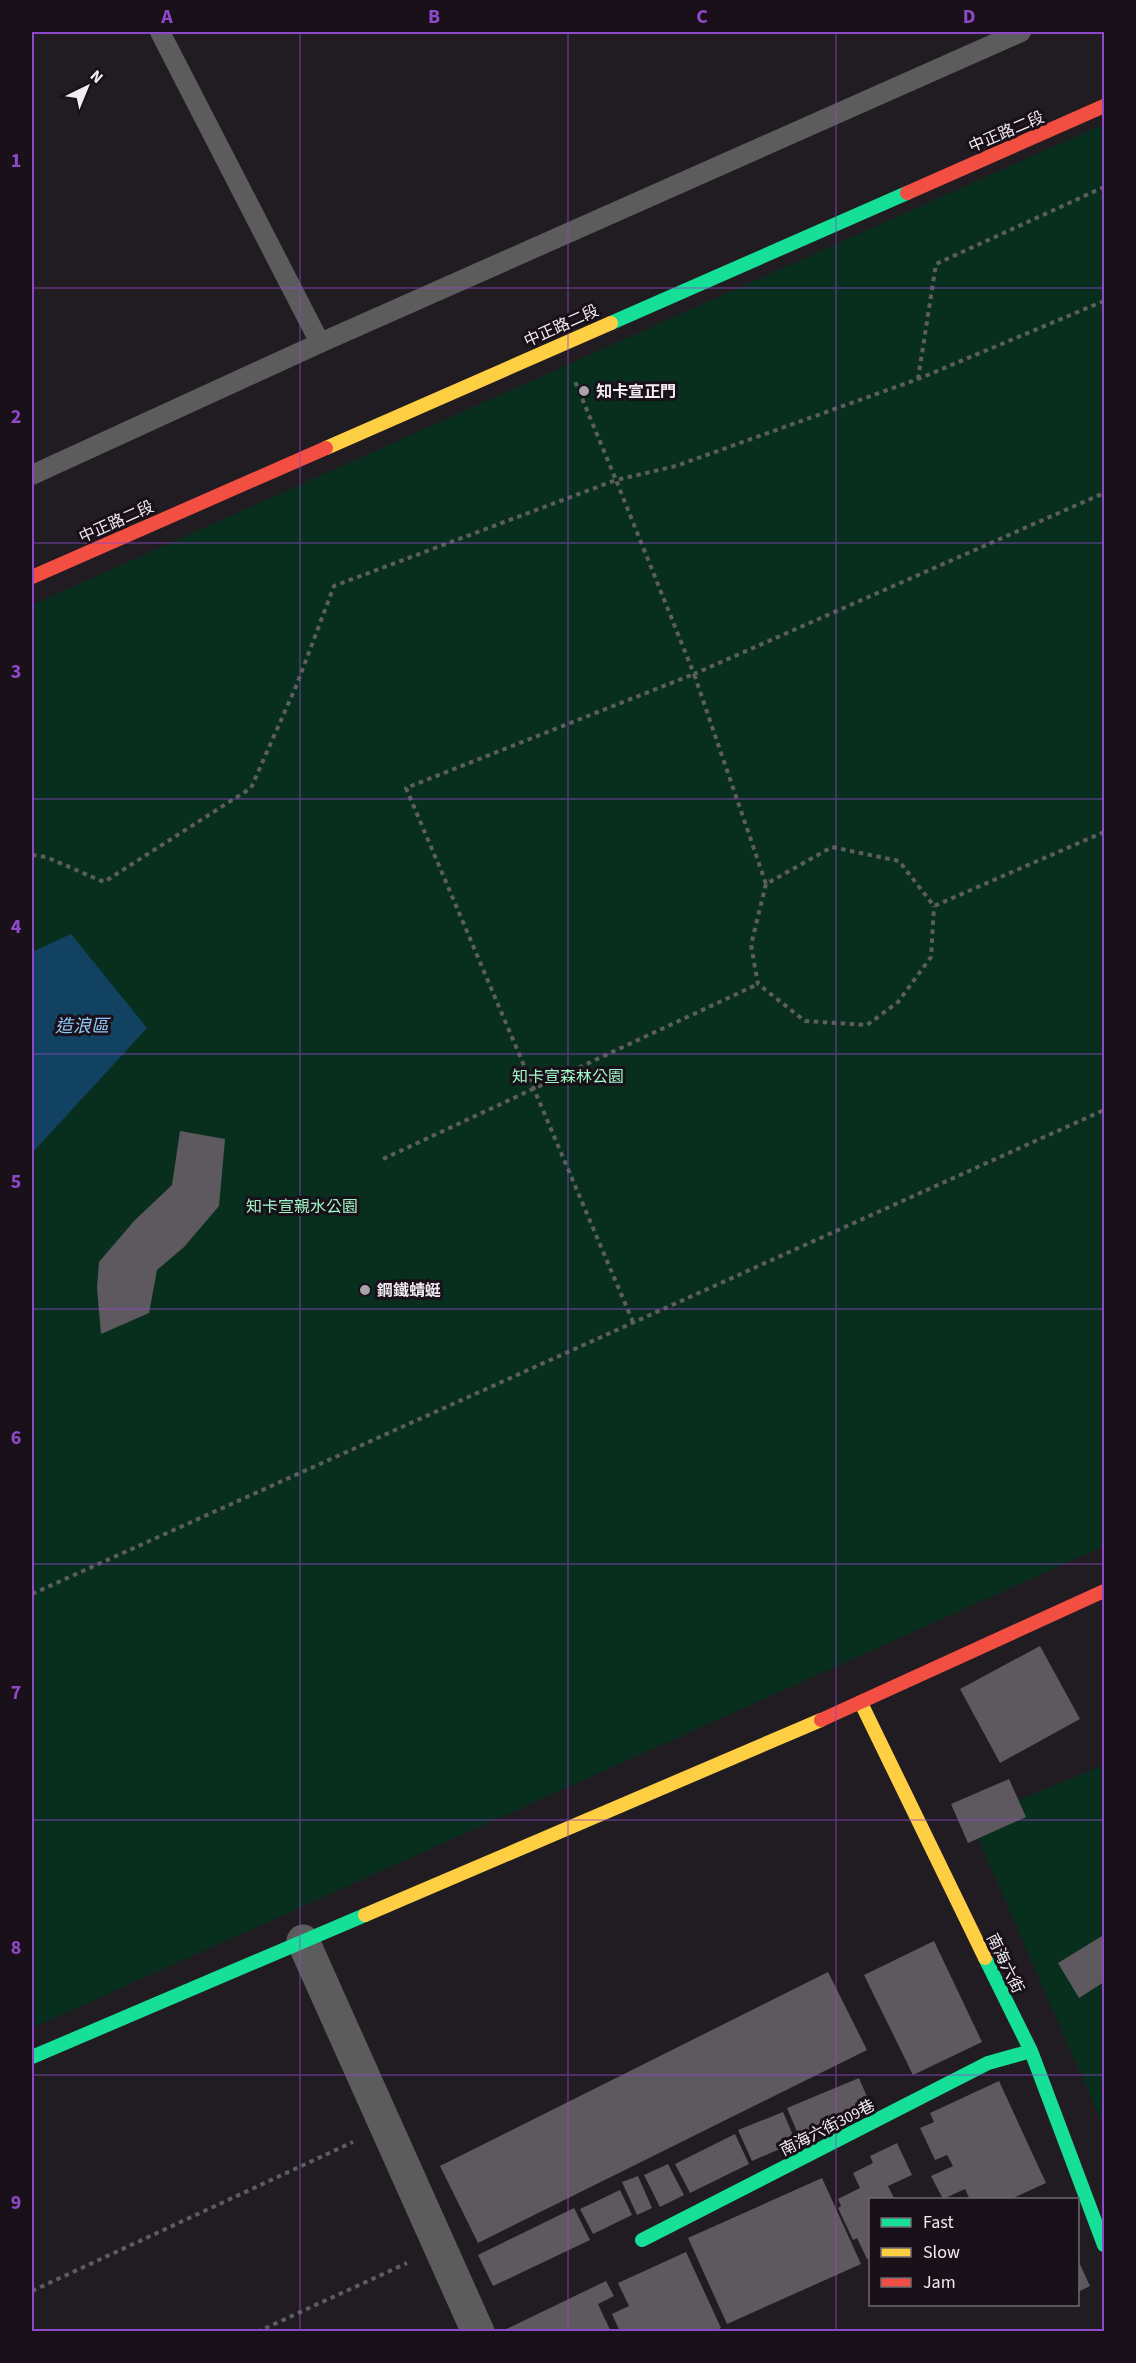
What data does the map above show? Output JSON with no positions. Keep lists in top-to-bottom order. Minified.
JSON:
{"streets":{"street":["中正路二段","南海六街","南海六街309巷"]},"crossings":[["南海六街","南海六街309巷"]],"water":["造浪區"],"parks":["知卡宣森林公園","知卡宣親水公園"],"places":["知卡宣正門","鋼鐵蜻蜓"],"legend":["Fast","Slow","Jam"],"north":"top right","grid":{"columns":["A","B","C","D"],"rows":["1","2","3","4","5","6","7","8","9"]}}
